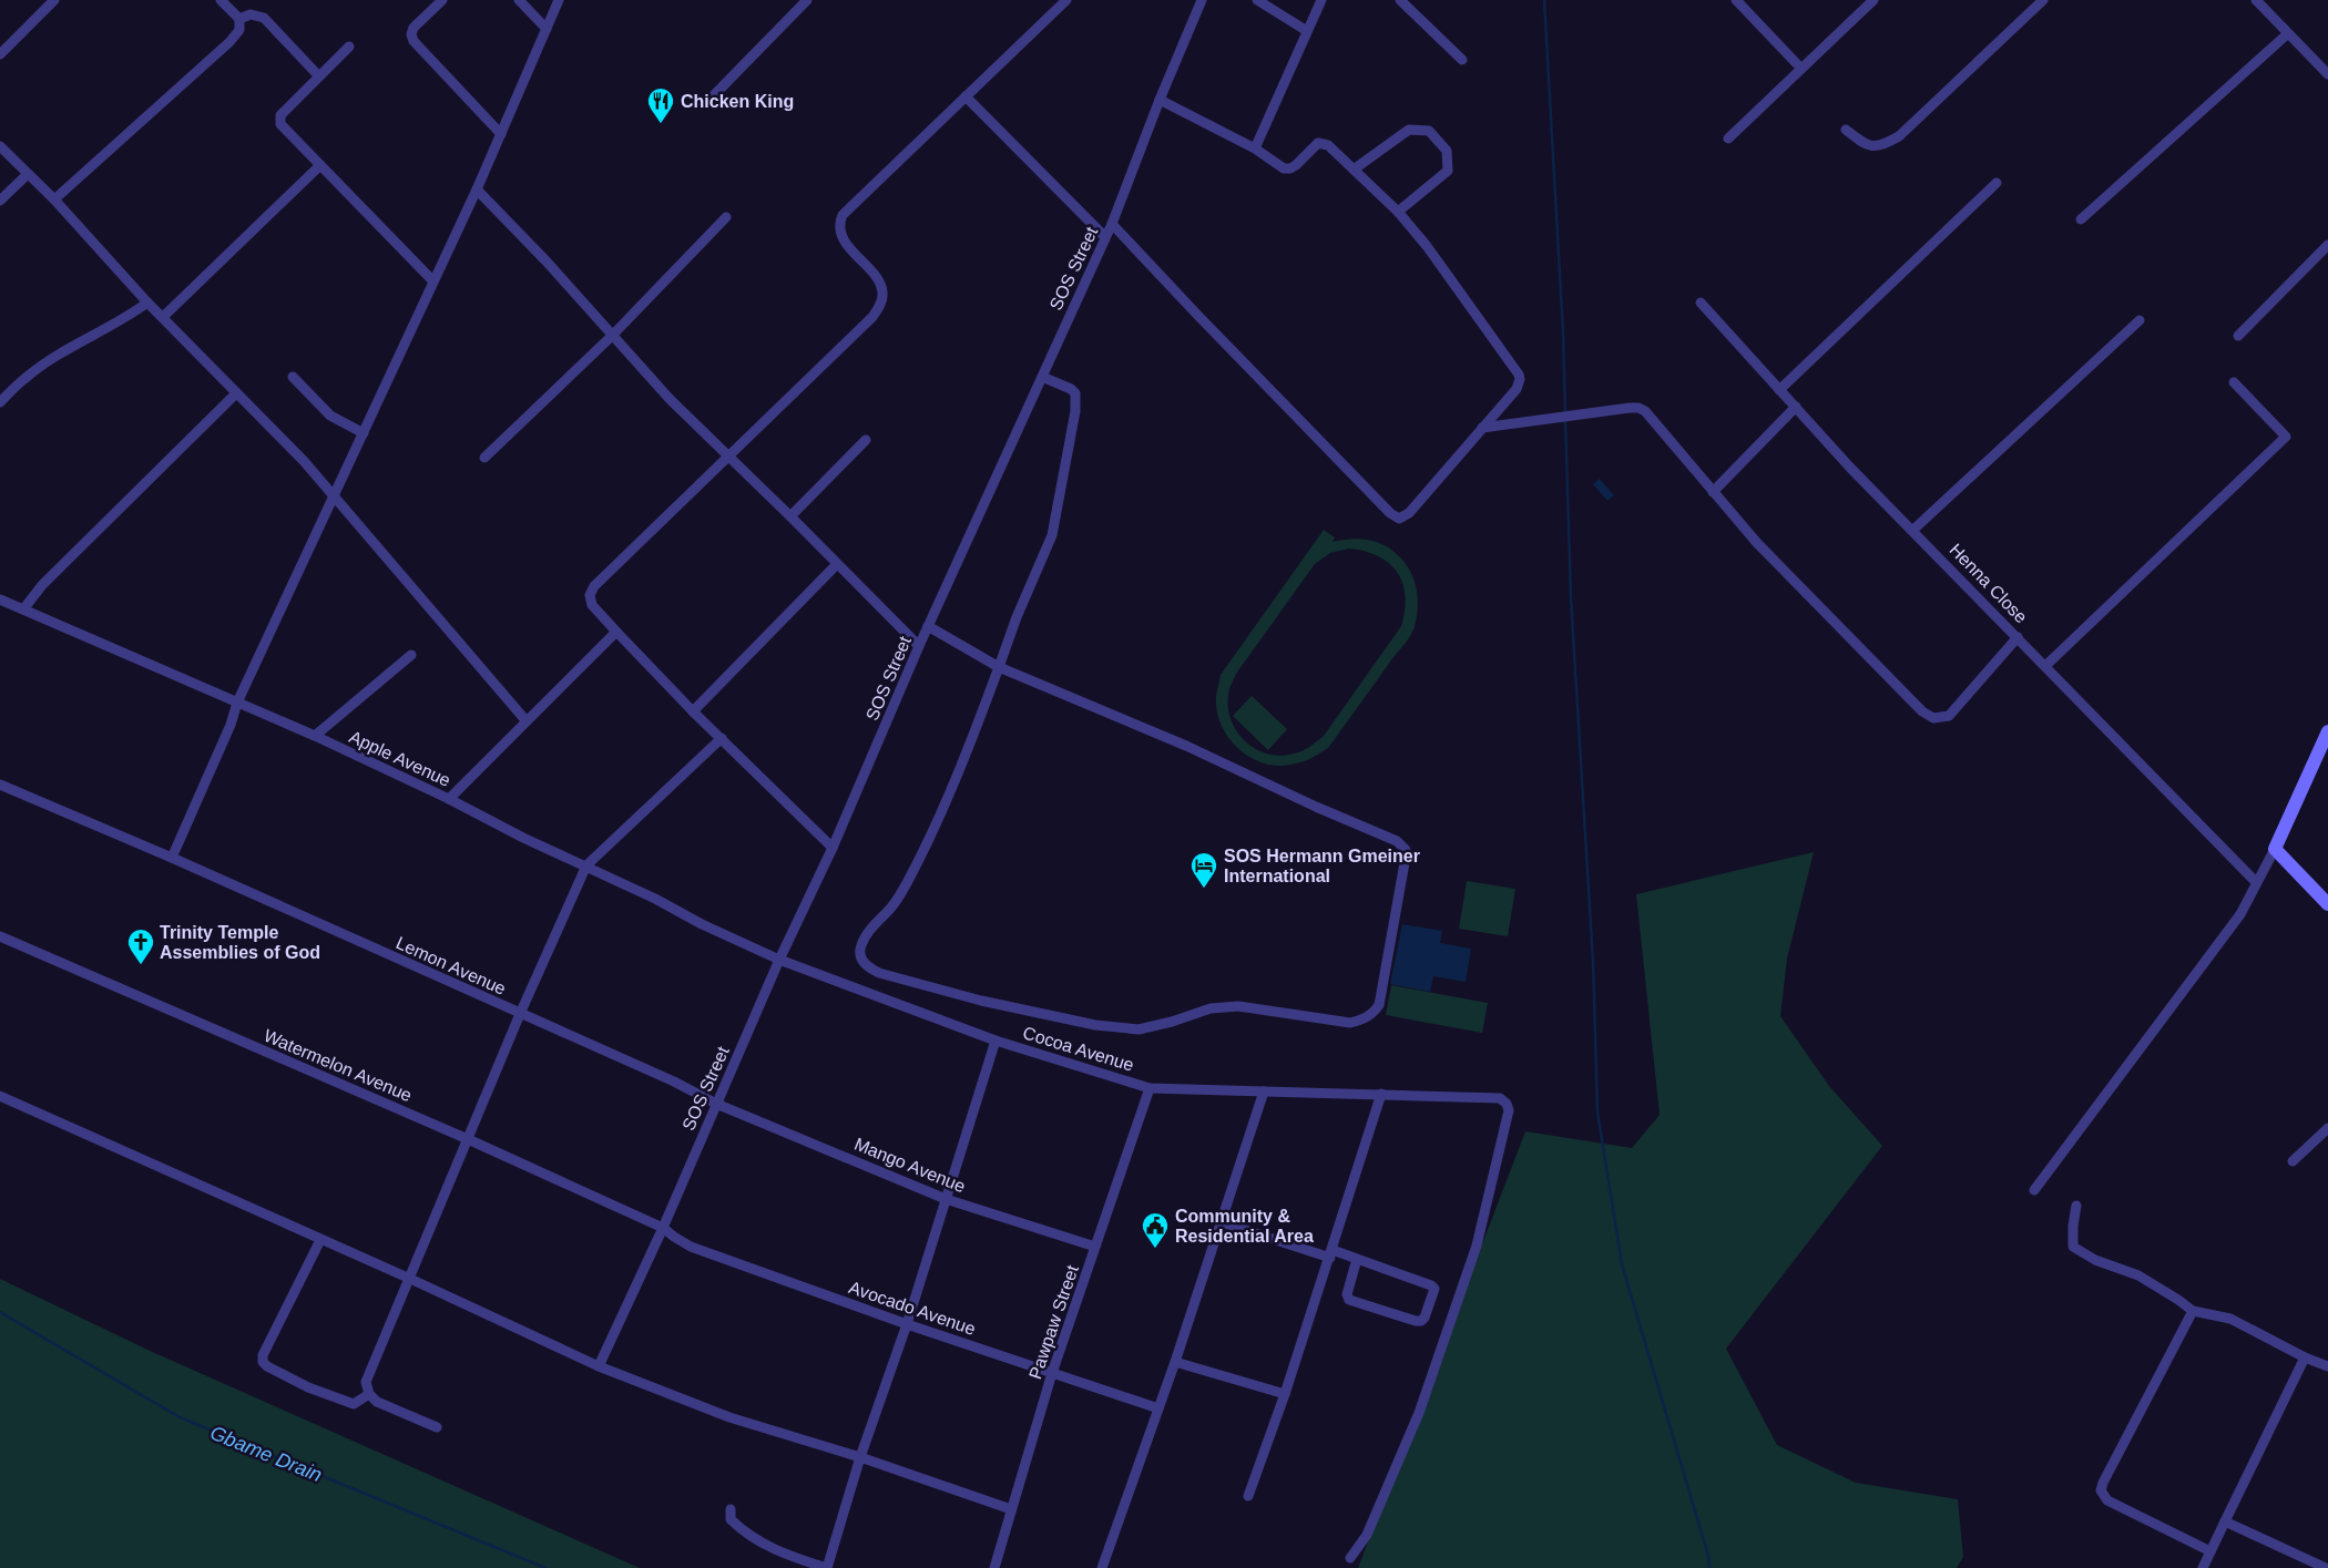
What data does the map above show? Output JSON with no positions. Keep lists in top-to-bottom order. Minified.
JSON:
{"streets":{"street":["SOS Street","Henna Close","Apple Avenue","Lemon Avenue","Cocoa Avenue","Watermelon Avenue","Mango Avenue","Avocado Avenue","Pawpaw Street"]},"crossings":[["SOS Street","Apple Avenue"],["SOS Street","Lemon Avenue"],["SOS Street","Cocoa Avenue"],["SOS Street","Watermelon Avenue"],["SOS Street","Mango Avenue"],["SOS Street","Avocado Avenue"],["Apple Avenue","Cocoa Avenue"],["Lemon Avenue","Mango Avenue"],["Cocoa Avenue","Pawpaw Street"],["Watermelon Avenue","Avocado Avenue"],["Mango Avenue","Pawpaw Street"],["Avocado Avenue","Pawpaw Street"]],"water":["Gbame Drain"],"places":{"restaurant":["Chicken King"],"hotel":["SOS Hermann Gmeiner International"],"church":["Trinity Temple Assemblies of God"],"public building":["Community & Residential Area"]}}
